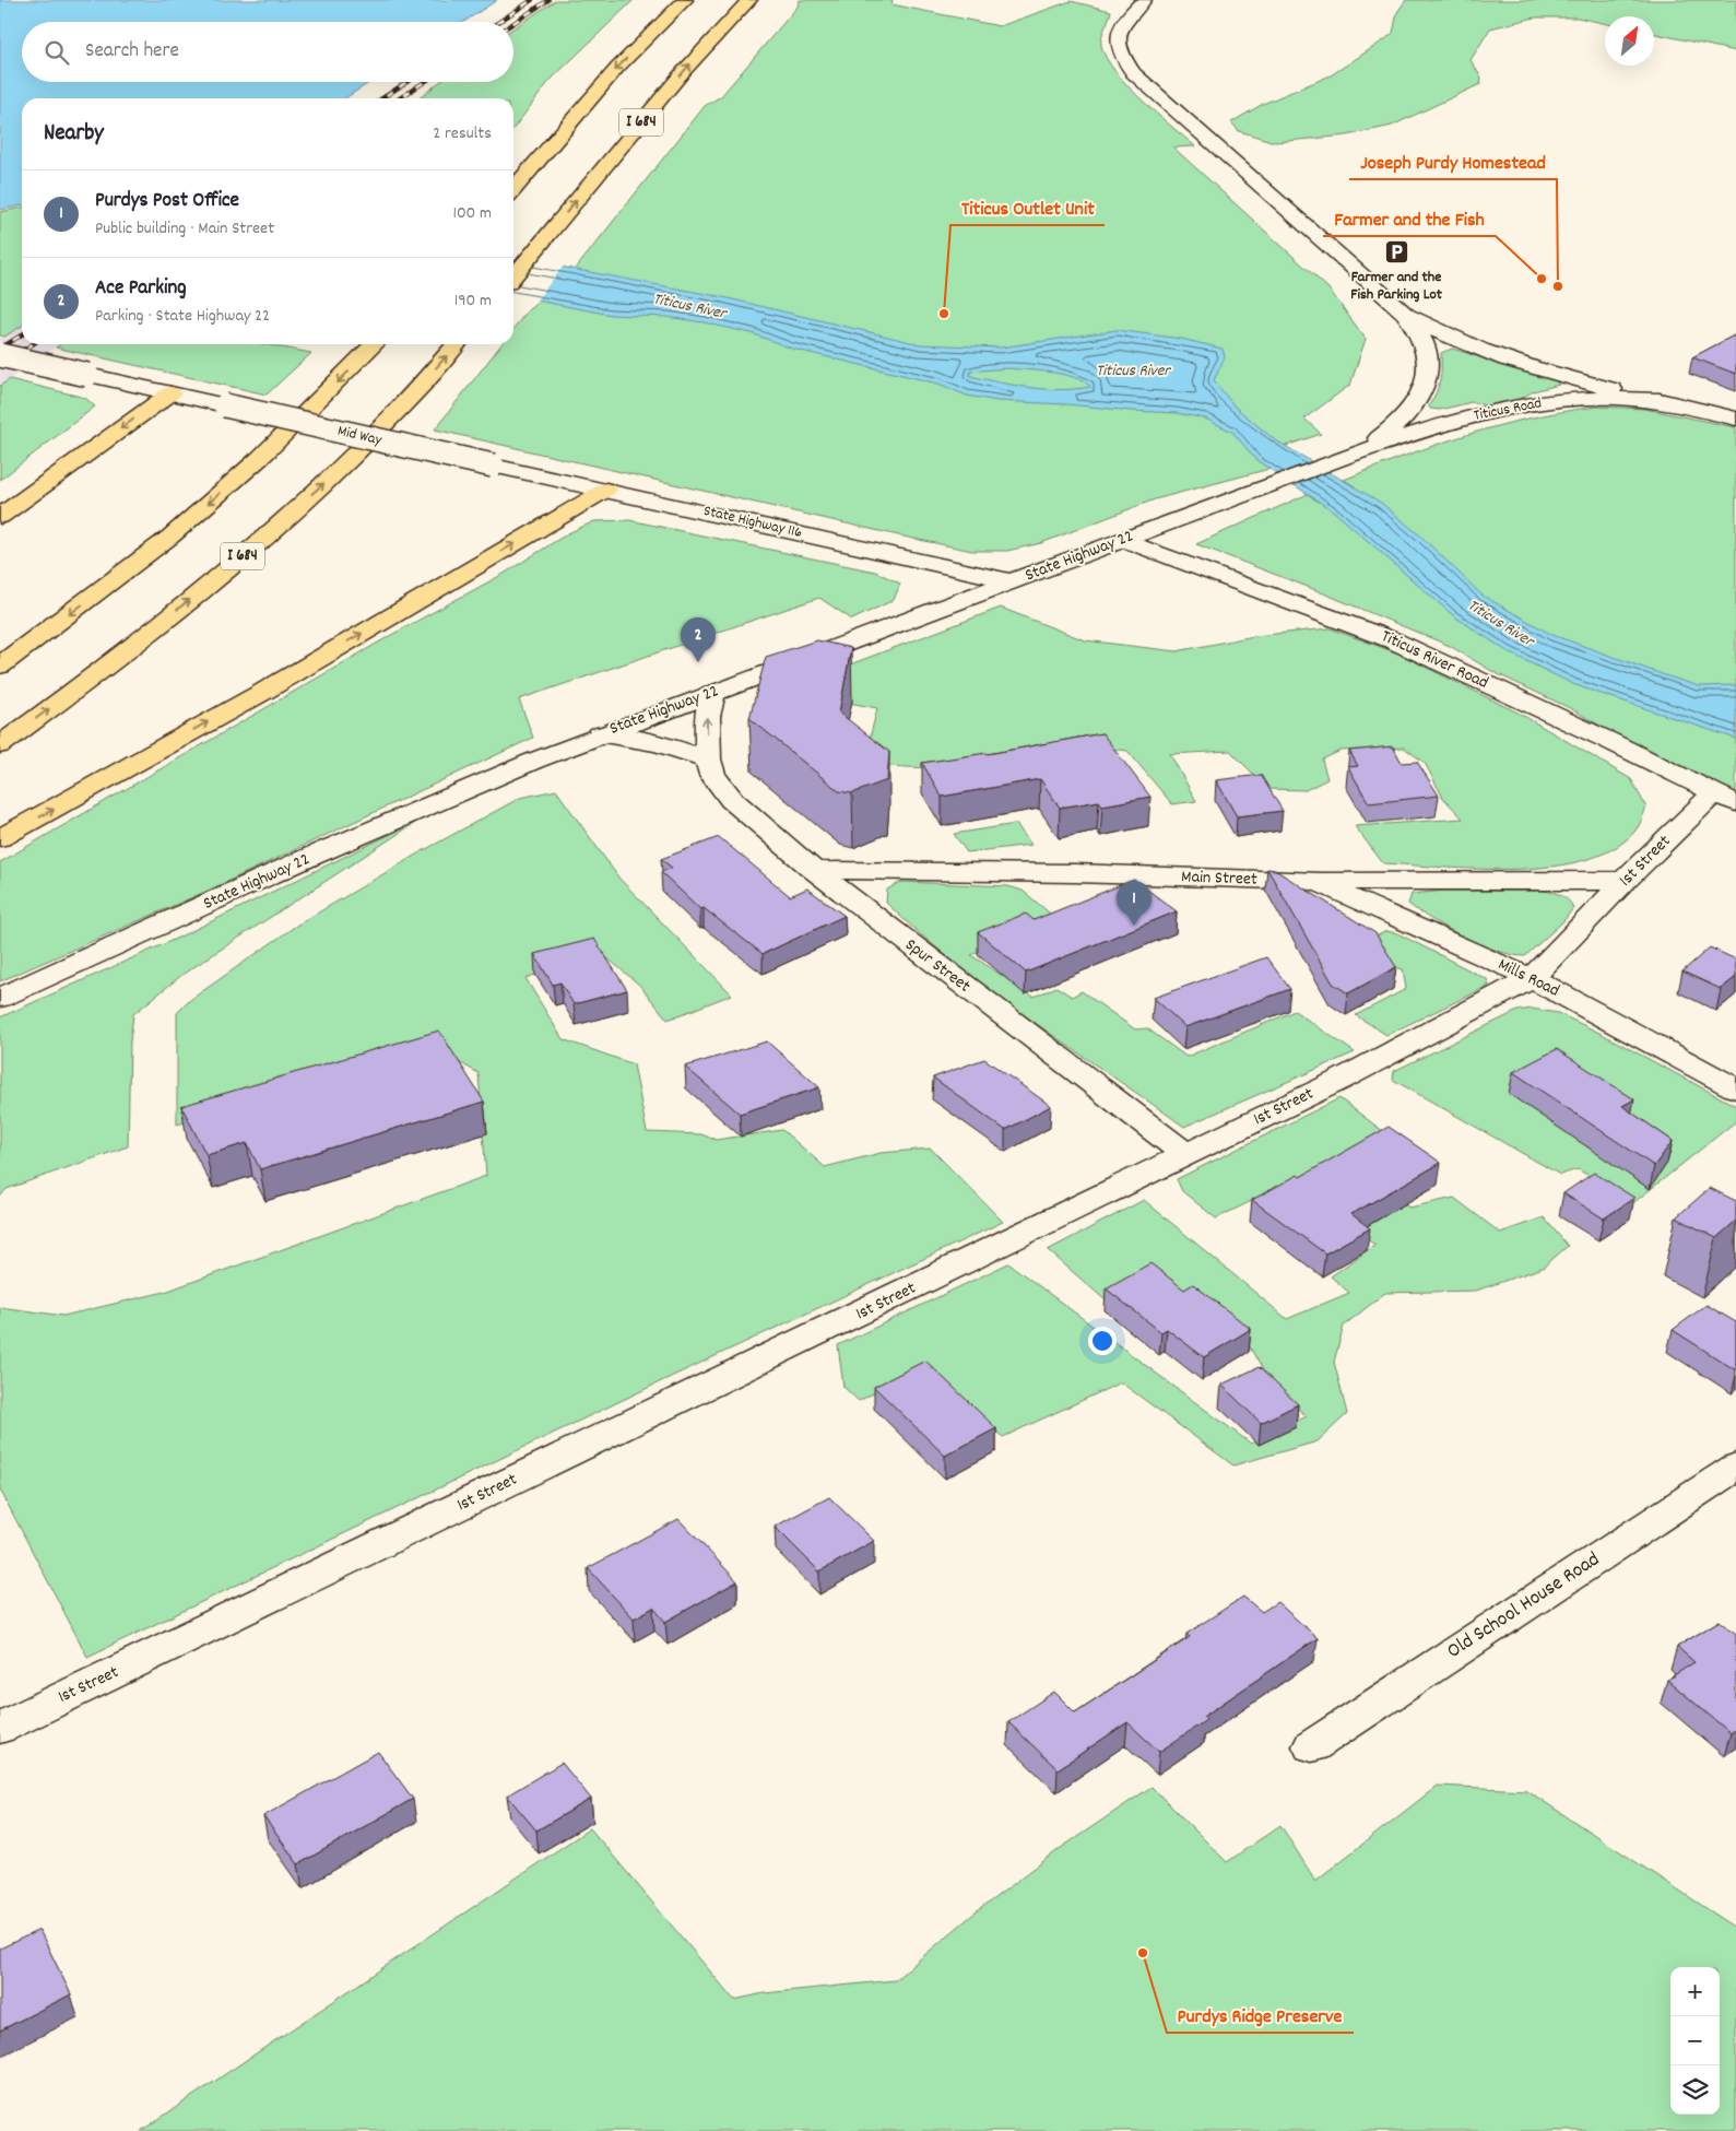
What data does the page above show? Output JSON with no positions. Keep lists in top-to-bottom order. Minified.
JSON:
{"streets":{"highway":["I 684"],"main road":["Titicus Road","Mid Way","State Highway 116","State Highway 22","Titicus River Road","1st Street","Main Street","Spur Street","Mills Road","Old School House Road"]},"crossings":[["Titicus Road","State Highway 22"],["Mid Way","State Highway 116"],["State Highway 116","State Highway 22"],["State Highway 22","Titicus River Road"],["State Highway 22","Spur Street"],["Titicus River Road","1st Street"],["1st Street","Main Street"],["1st Street","Spur Street"],["1st Street","Mills Road"],["Main Street","Spur Street"],["Main Street","Mills Road"]],"water":["Titicus River"],"places":{"parking":["Farmer and the Fish Parking Lot"],"other":["Farmer and the Fish","Joseph Purdy Homestead","Titicus Outlet Unit","Purdys Ridge Preserve"]},"north":"top right","page":{"search":"Search here","heading":["Nearby","2 results"],"list":[{"mark":"1","name":"Purdys Post Office","note":"Public building · Main Street","value":"100 m"},{"mark":"2","name":"Ace Parking","note":"Parking · State Highway 22","value":"190 m"}],"pins":["2","1"],"map_buttons":["+","−"]}}
